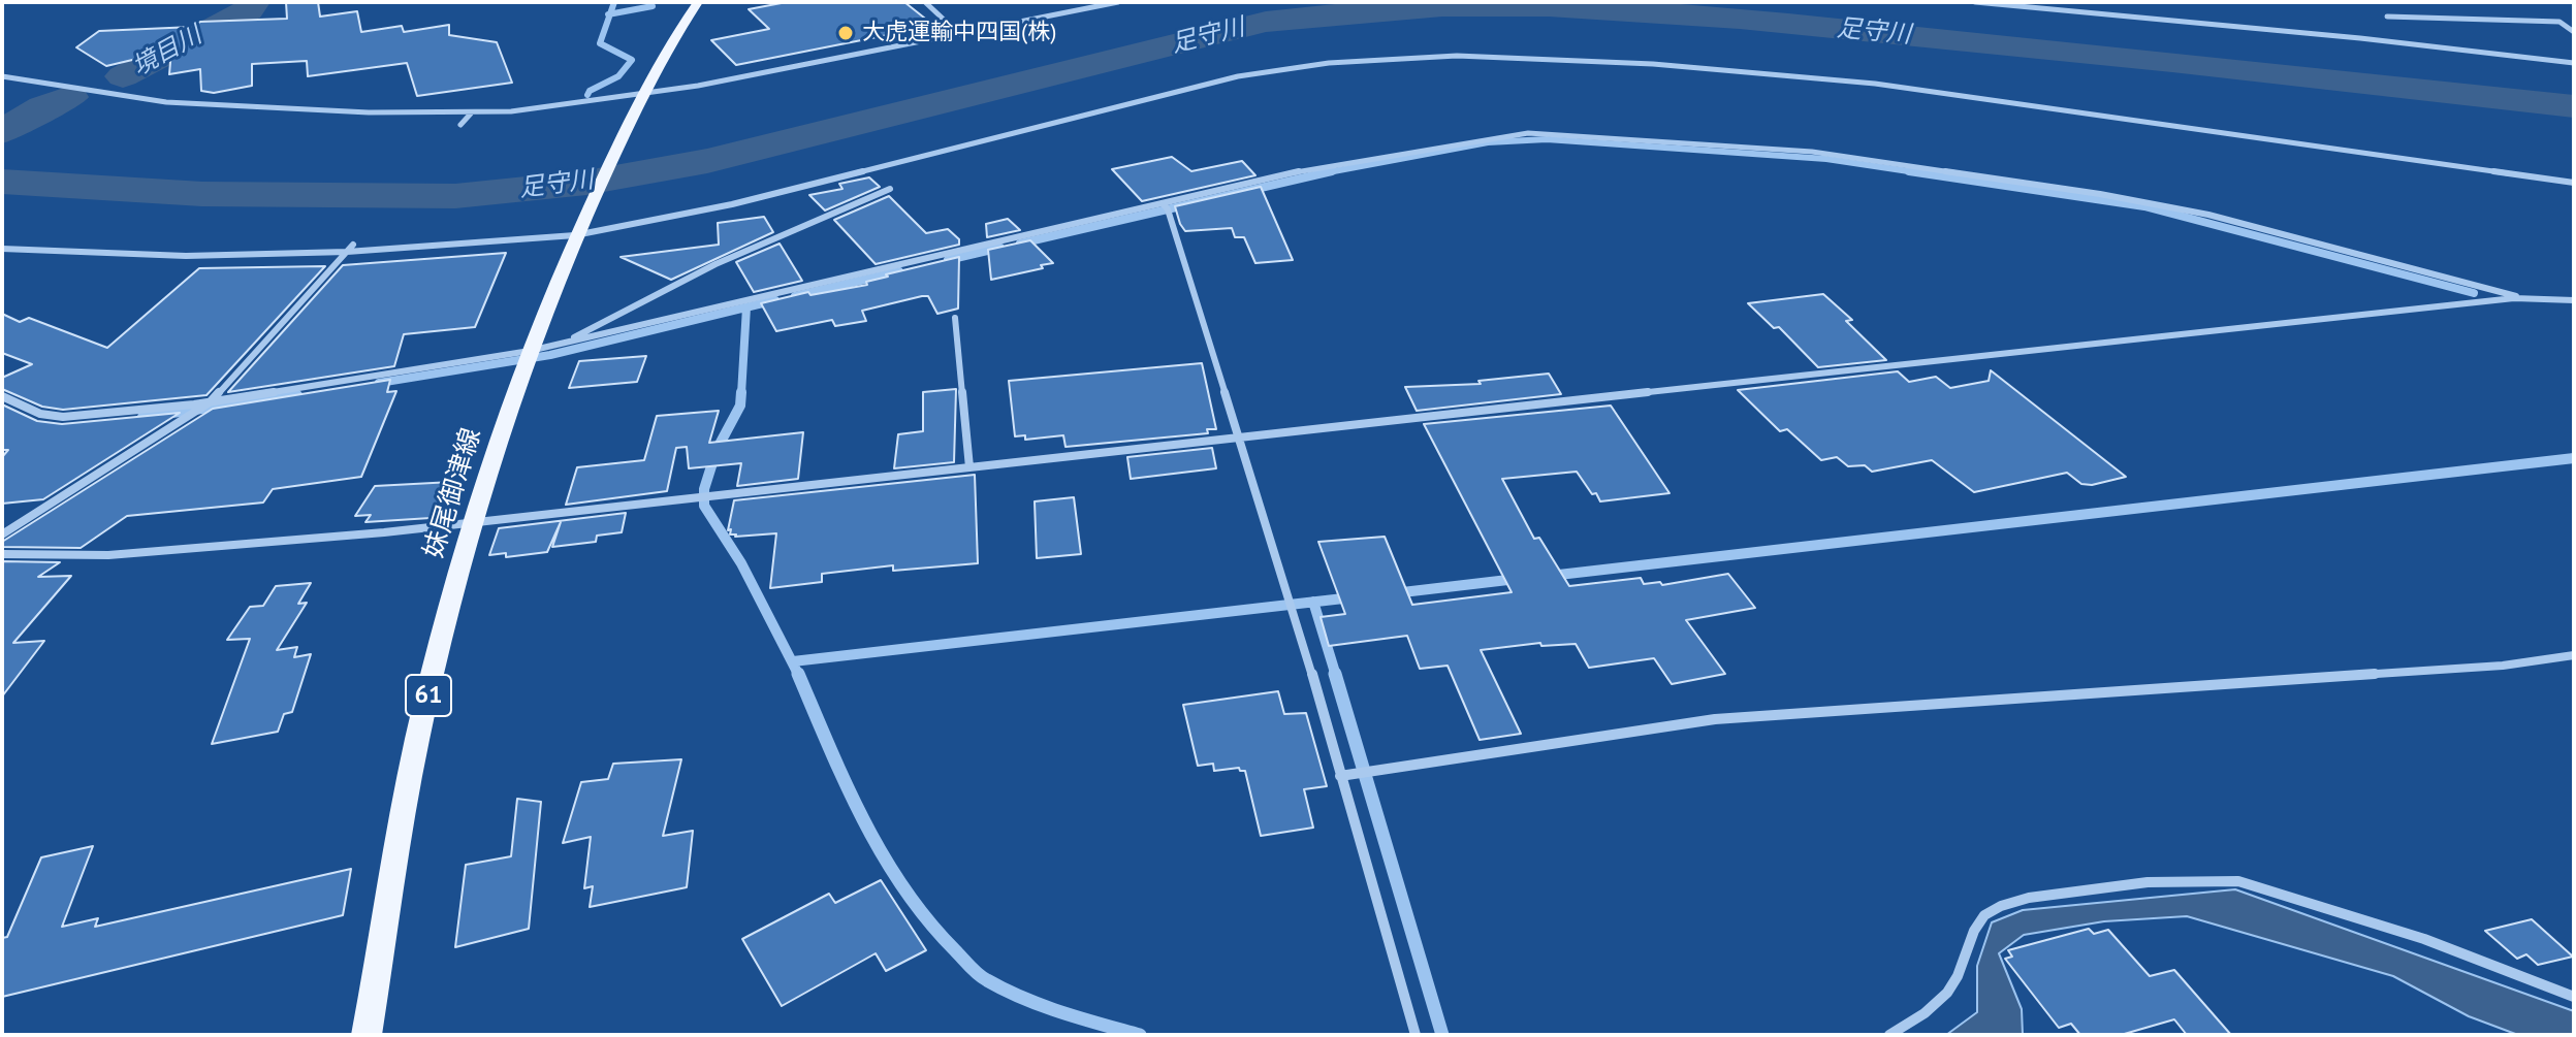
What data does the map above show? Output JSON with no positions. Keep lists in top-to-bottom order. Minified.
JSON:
{"streets":{"main road":["妹尾御津線","61"]},"water":["足守川","境目川"],"places":["大虎運輸中四国(株)"]}
